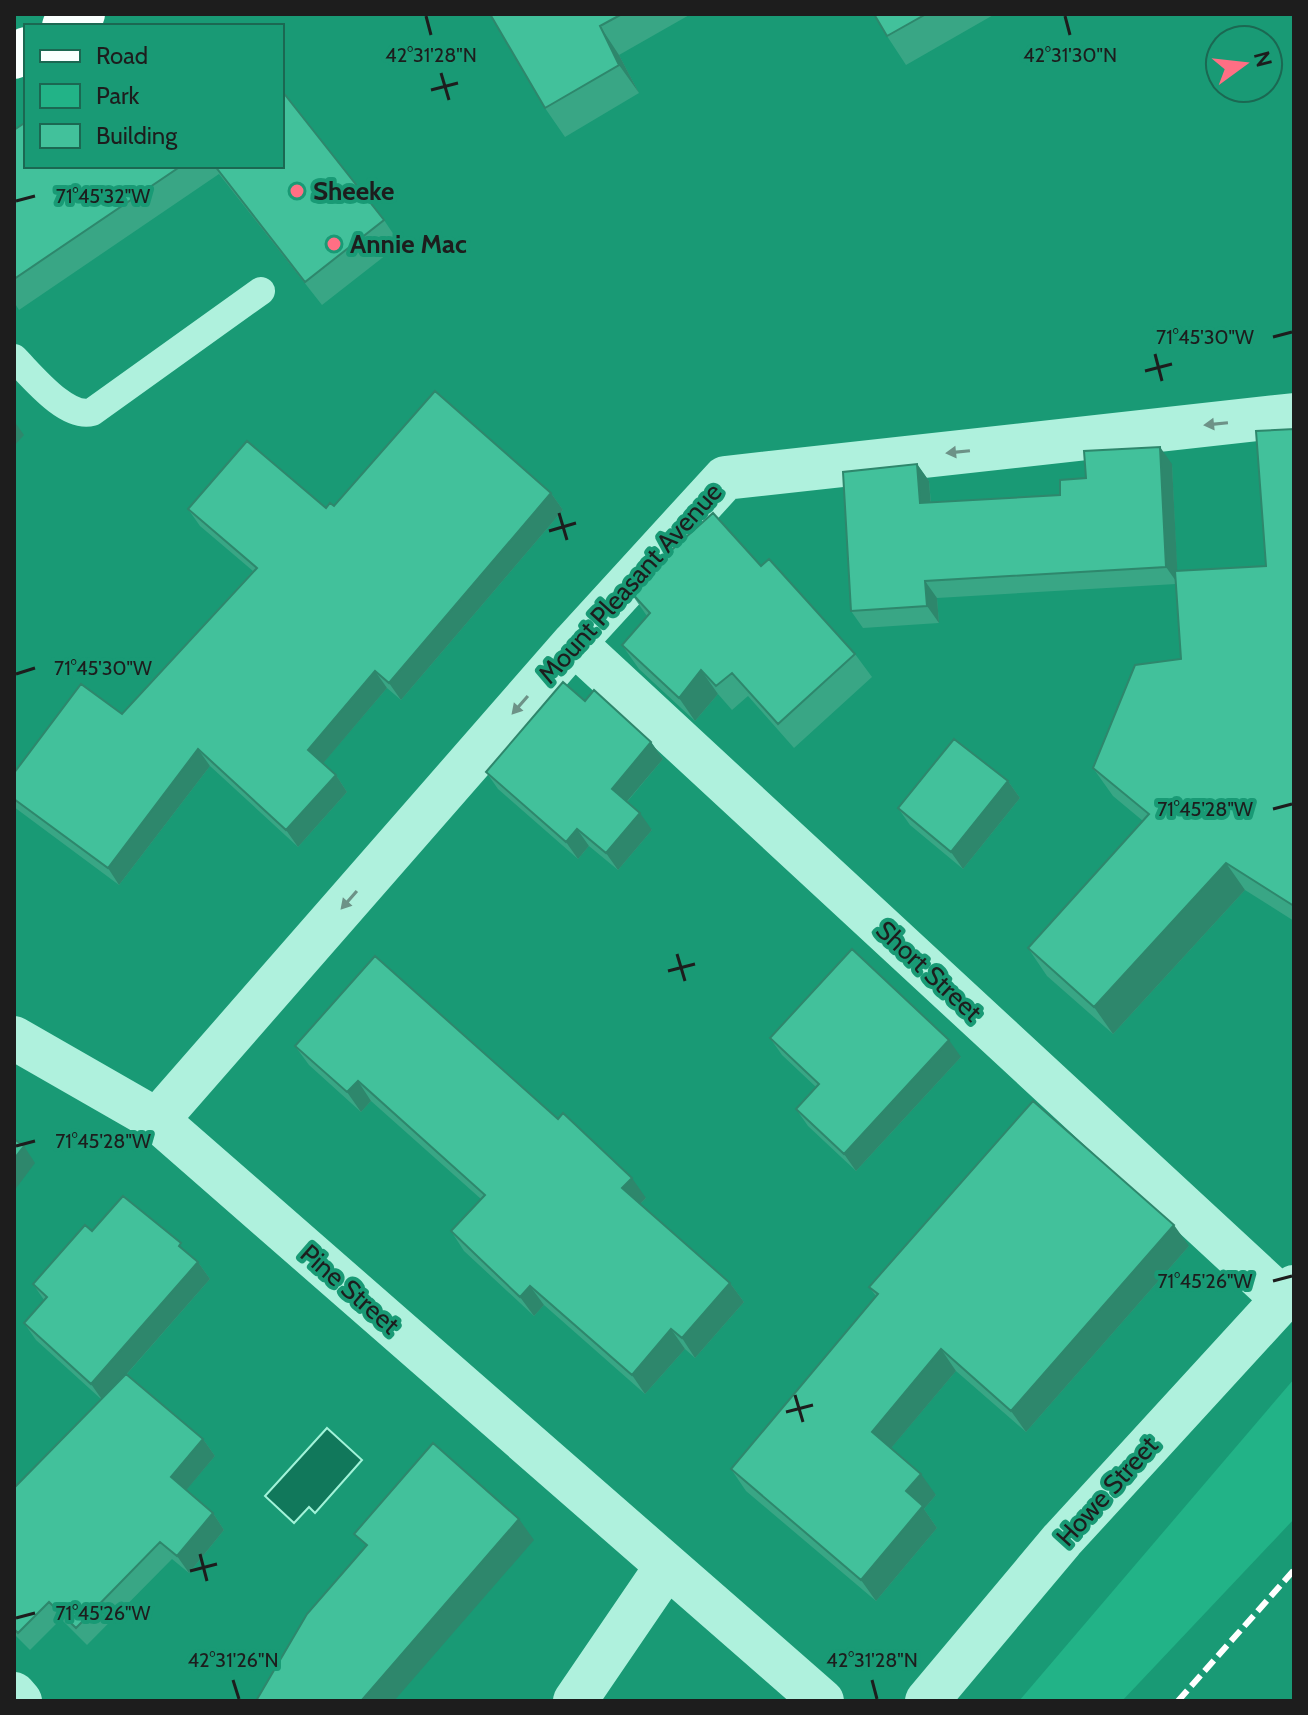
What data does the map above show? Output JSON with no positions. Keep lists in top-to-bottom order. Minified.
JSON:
{"streets":{"street":["Mount Pleasant Avenue","Short Street","Pine Street","Howe Street"]},"crossings":[["Mount Pleasant Avenue","Short Street"],["Mount Pleasant Avenue","Pine Street"],["Short Street","Howe Street"]],"one_way":["Mount Pleasant Avenue"],"places":["Sheeke","Annie Mac"],"legend":["Road","Park","Building"],"north":"right","coordinates":["42°31'28\"N","42°31'30\"N","71°45'32\"W","71°45'30\"W","71°45'28\"W","71°45'26\"W","42°31'26\"N"]}
